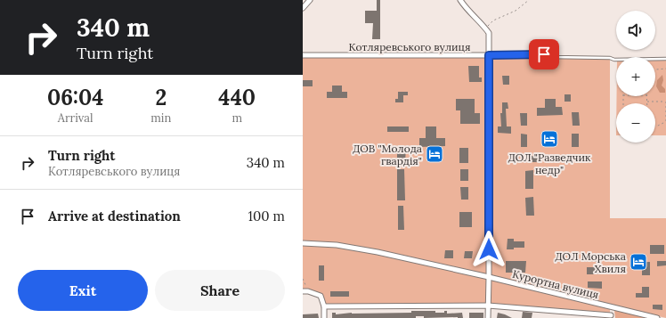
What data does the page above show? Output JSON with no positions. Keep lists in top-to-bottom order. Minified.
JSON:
{"streets":{"street":["Котляревського вулиця","Курортна вулиця"]},"places":{"hotel":["ДОЛ \"Разведчик недр\"","ДОВ \"Молода гвардія\"","ДОЛ Морська Хвиля"]},"page":{"turn":["340 m","Turn right"],"map_buttons":["+","−"],"eta":["06:04","Arrival","2","min","440","m"],"list":[{"name":"Turn right","note":"Котляревського вулиця","value":"340 m"},{"name":"Arrive at destination","value":"100 m"}],"buttons":["Exit","Share"]}}
